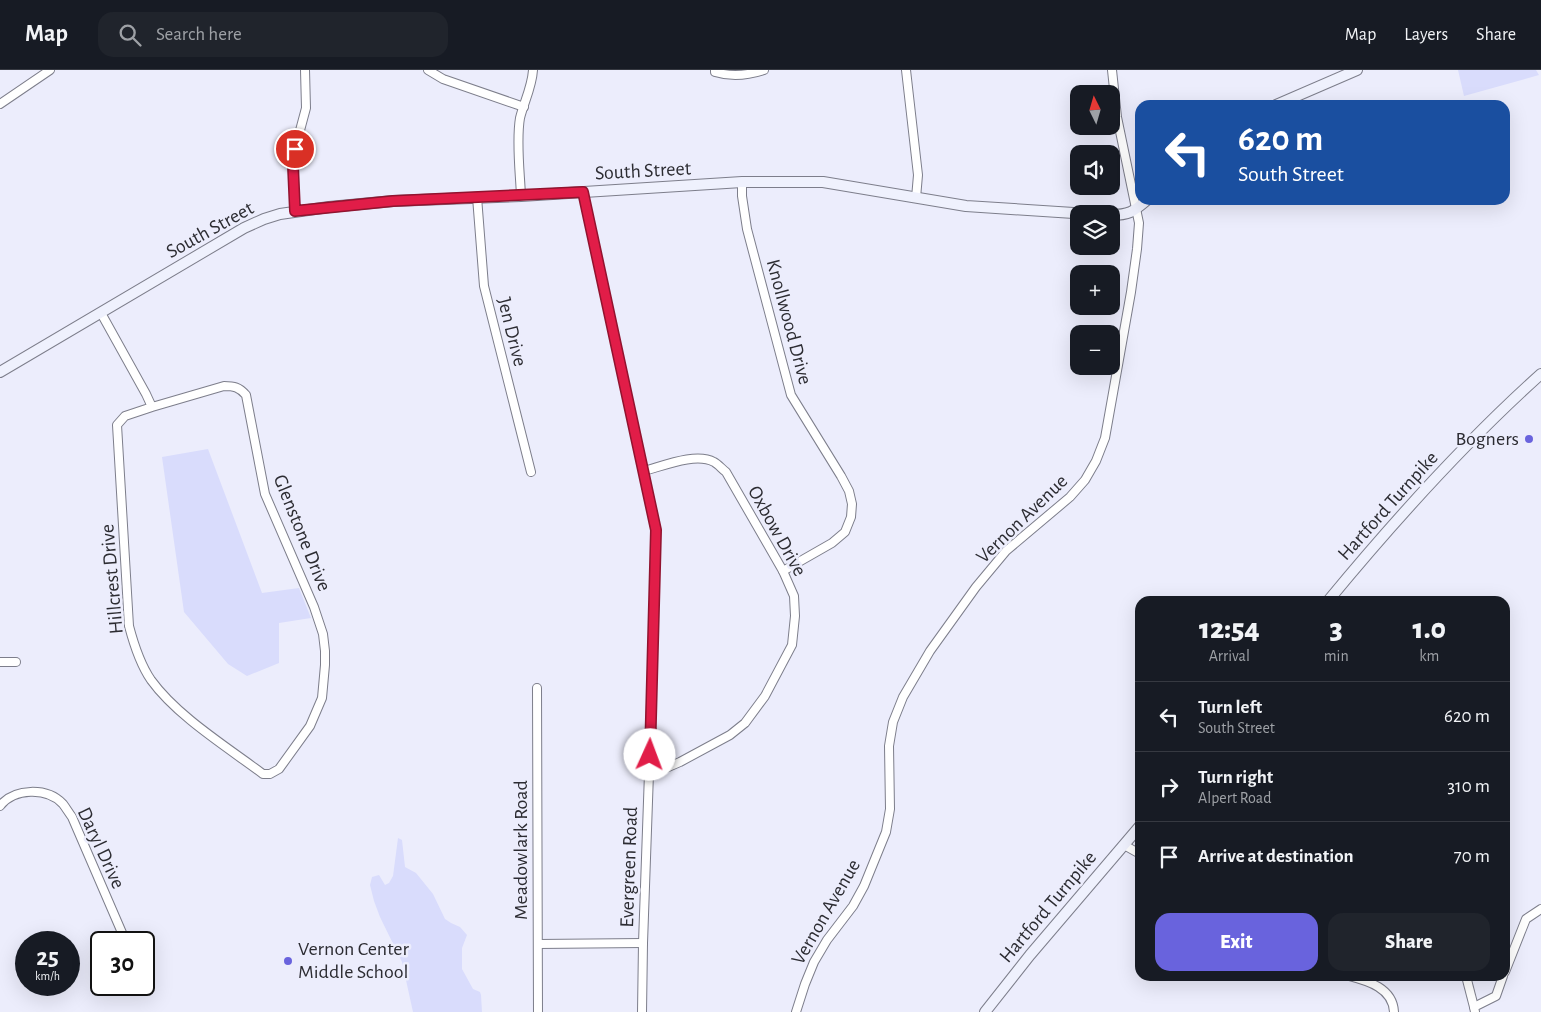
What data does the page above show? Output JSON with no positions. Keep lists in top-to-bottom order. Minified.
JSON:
{"streets":{"street":["South Street","Knollwood Drive","Jen Drive","Hartford Turnpike","Vernon Avenue","Oxbow Drive","Glenstone Drive","Hillcrest Drive","Daryl Drive","Meadowlark Road","Evergreen Road"]},"crossings":[["South Street","Knollwood Drive"],["South Street","Jen Drive"],["South Street","Evergreen Road"],["Knollwood Drive","Oxbow Drive"],["Oxbow Drive","Evergreen Road"],["Glenstone Drive","Hillcrest Drive"]],"places":["Bogners","Vernon Center Middle School"],"north":"top","page":{"header":"Map","search":"Search here","nav":["Map","Layers","Share"],"map_buttons":["+","−"],"turn":["620 m","South Street"],"eta":["12:54","Arrival","3","min","1.0","km"],"list":[{"name":"Turn left","note":"South Street","value":"620 m"},{"name":"Turn right","note":"Alpert Road","value":"310 m"},{"name":"Arrive at destination","value":"70 m"}],"buttons":["Exit","Share"],"speed":"25 km/h","limit":"30"}}
